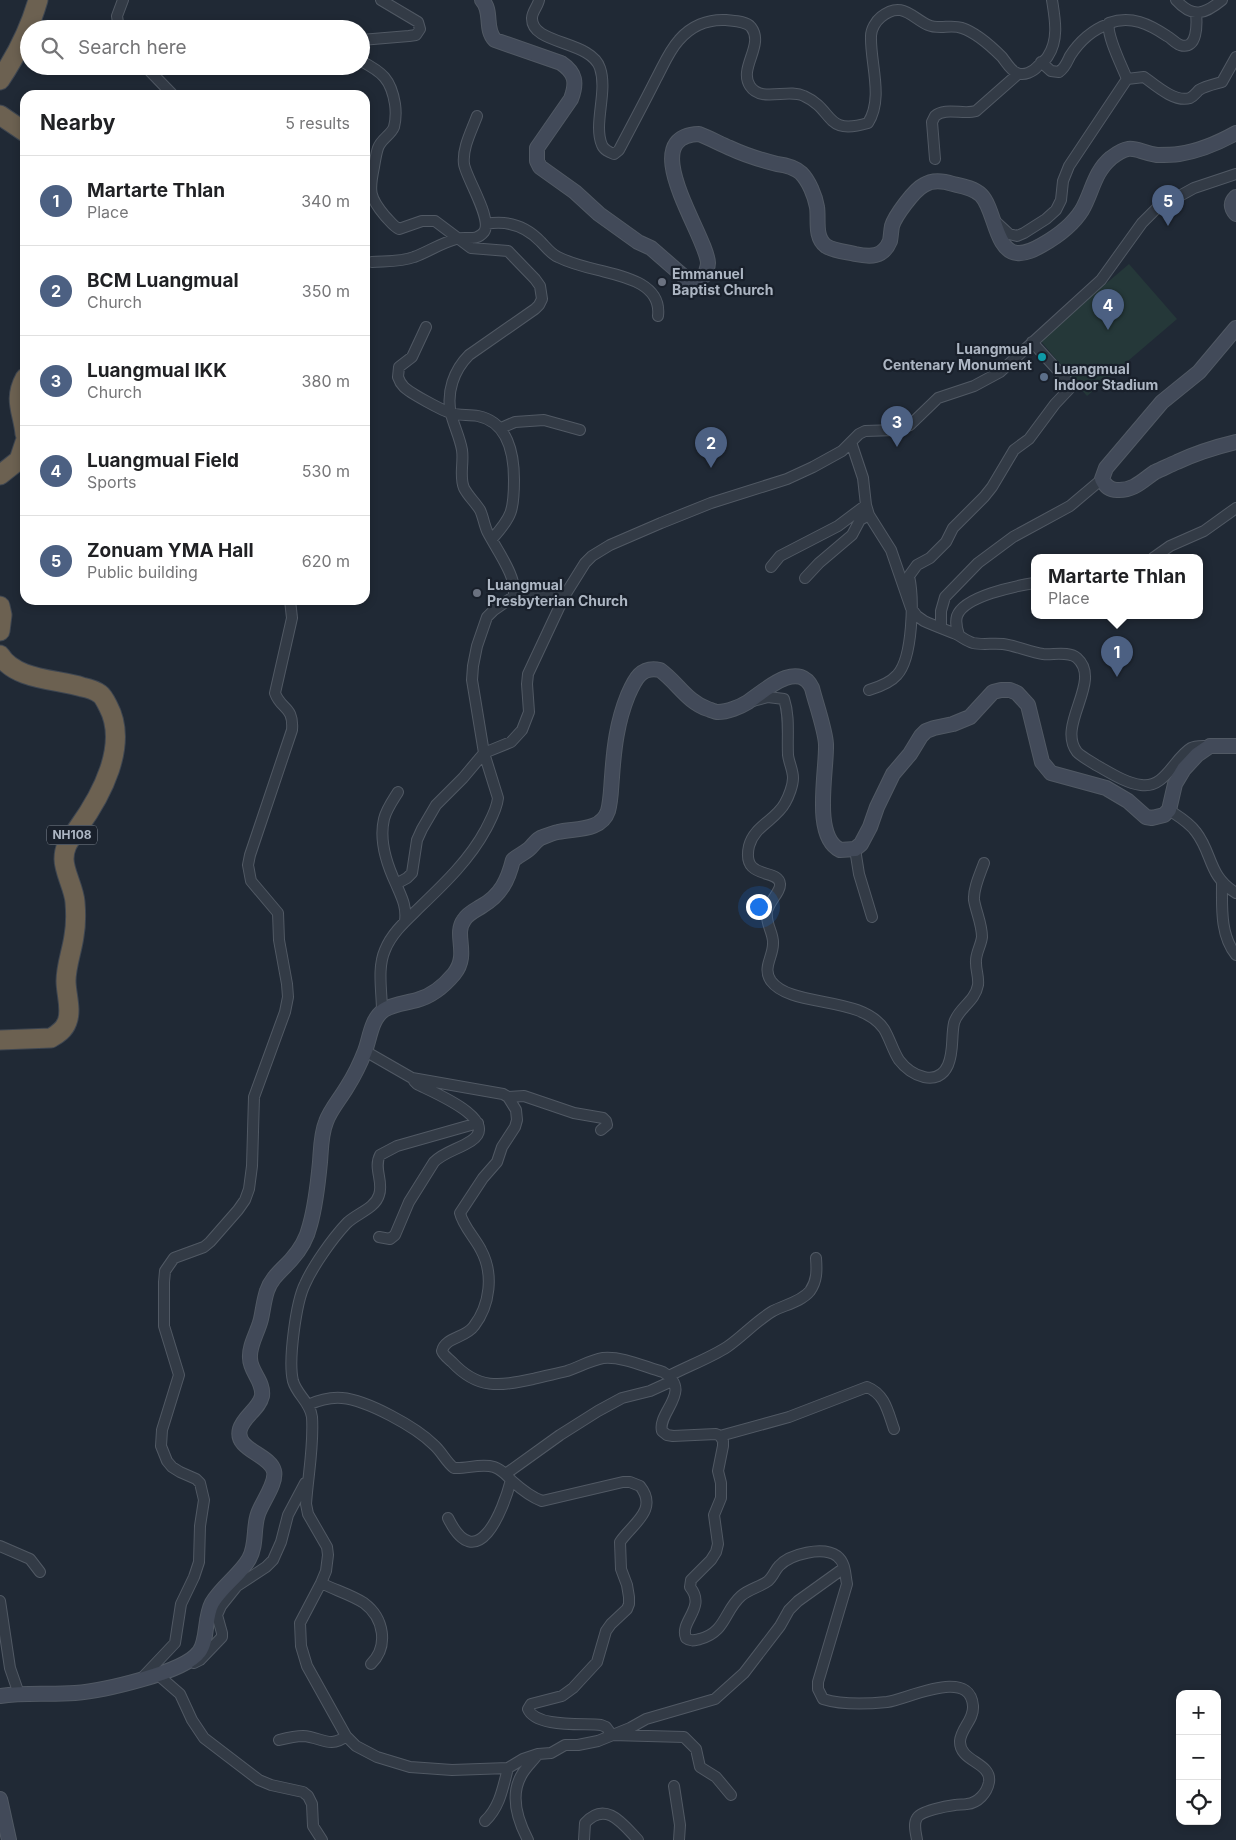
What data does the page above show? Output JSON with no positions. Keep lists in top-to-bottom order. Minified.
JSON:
{"streets":{"highway":["NH108"]},"places":["Emmanuel Baptist Church","Luangmual Centenary Monument","Luangmual Indoor Stadium","Luangmual Presbyterian Church"],"page":{"search":"Search here","heading":["Nearby","5 results"],"list":[{"mark":"1","name":"Martarte Thlan","note":"Place","value":"340 m"},{"mark":"2","name":"BCM Luangmual","note":"Church","value":"350 m"},{"mark":"3","name":"Luangmual IKK","note":"Church","value":"380 m"},{"mark":"4","name":"Luangmual Field","note":"Sports","value":"530 m"},{"mark":"5","name":"Zonuam YMA Hall","note":"Public building","value":"620 m"}],"pins":["5","4","3","2","1"],"popup":["Martarte Thlan","Place"],"map_buttons":["+","−"]}}
